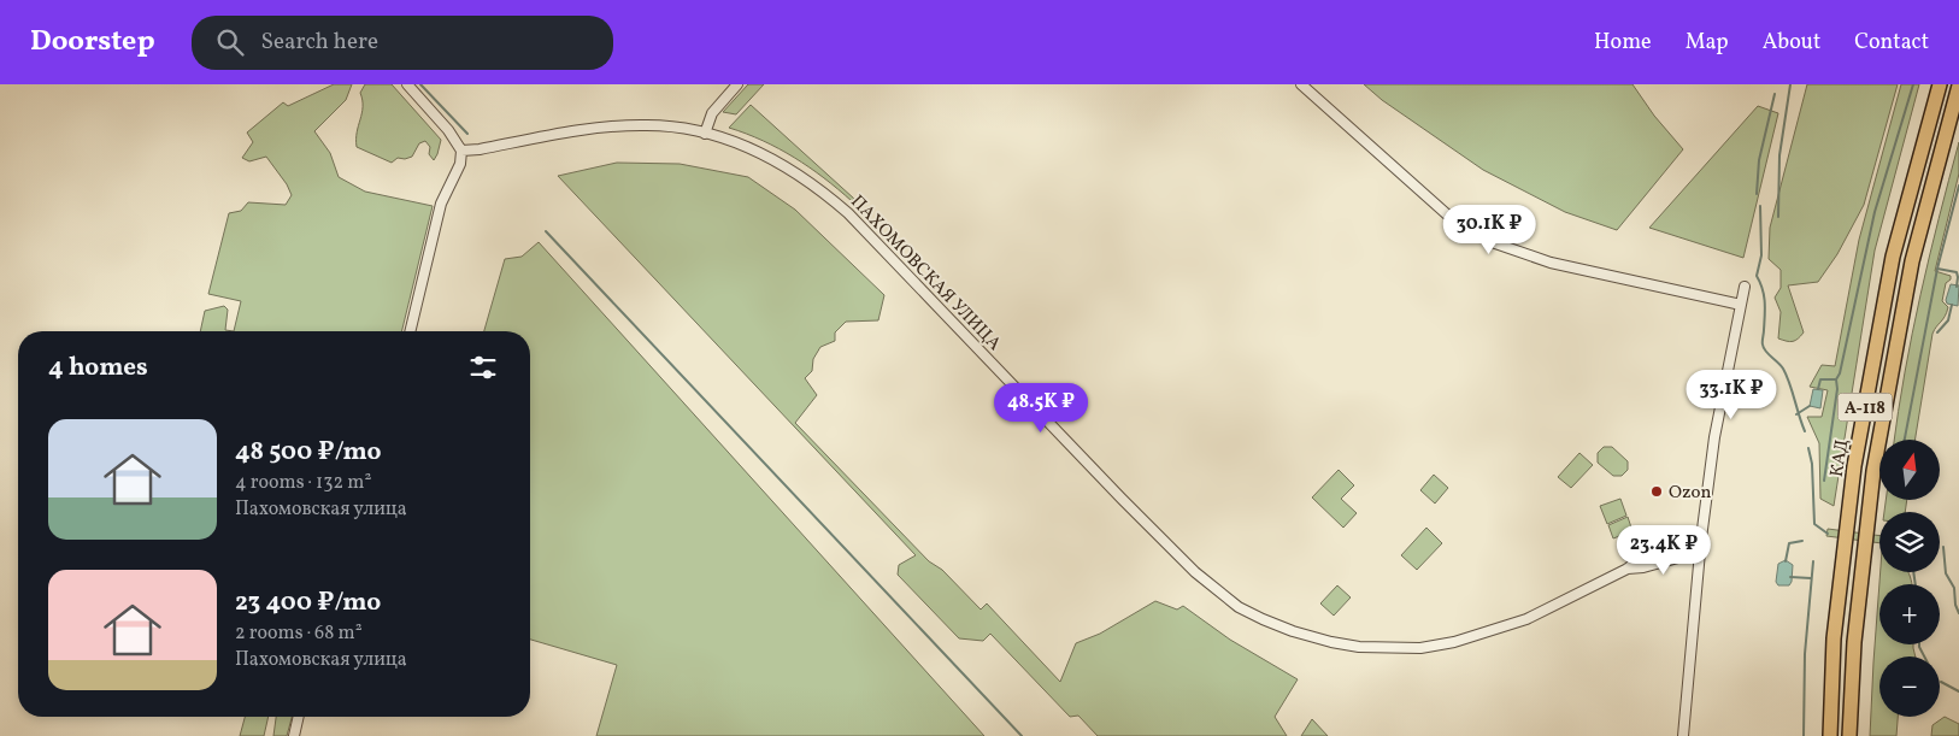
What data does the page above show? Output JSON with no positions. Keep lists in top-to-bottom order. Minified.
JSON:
{"streets":{"highway":["А-118","КАД"],"street":["ПАХОМОВСКАЯ УЛИЦА"]},"places":["Ozon"],"north":"top","page":{"header":"Doorstep","search":"Search here","nav":["Home","Map","About","Contact"],"price":["30.1K ₽","33.1K ₽","48.5K ₽","23.4K ₽"],"heading":"4 homes","list":[{"name":"48 500 ₽/mo","note":"4 rooms · 132 m² · Пахомовская улица"},{"name":"23 400 ₽/mo","note":"2 rooms · 68 m² · Пахомовская улица"}],"map_buttons":["+","−"]}}
